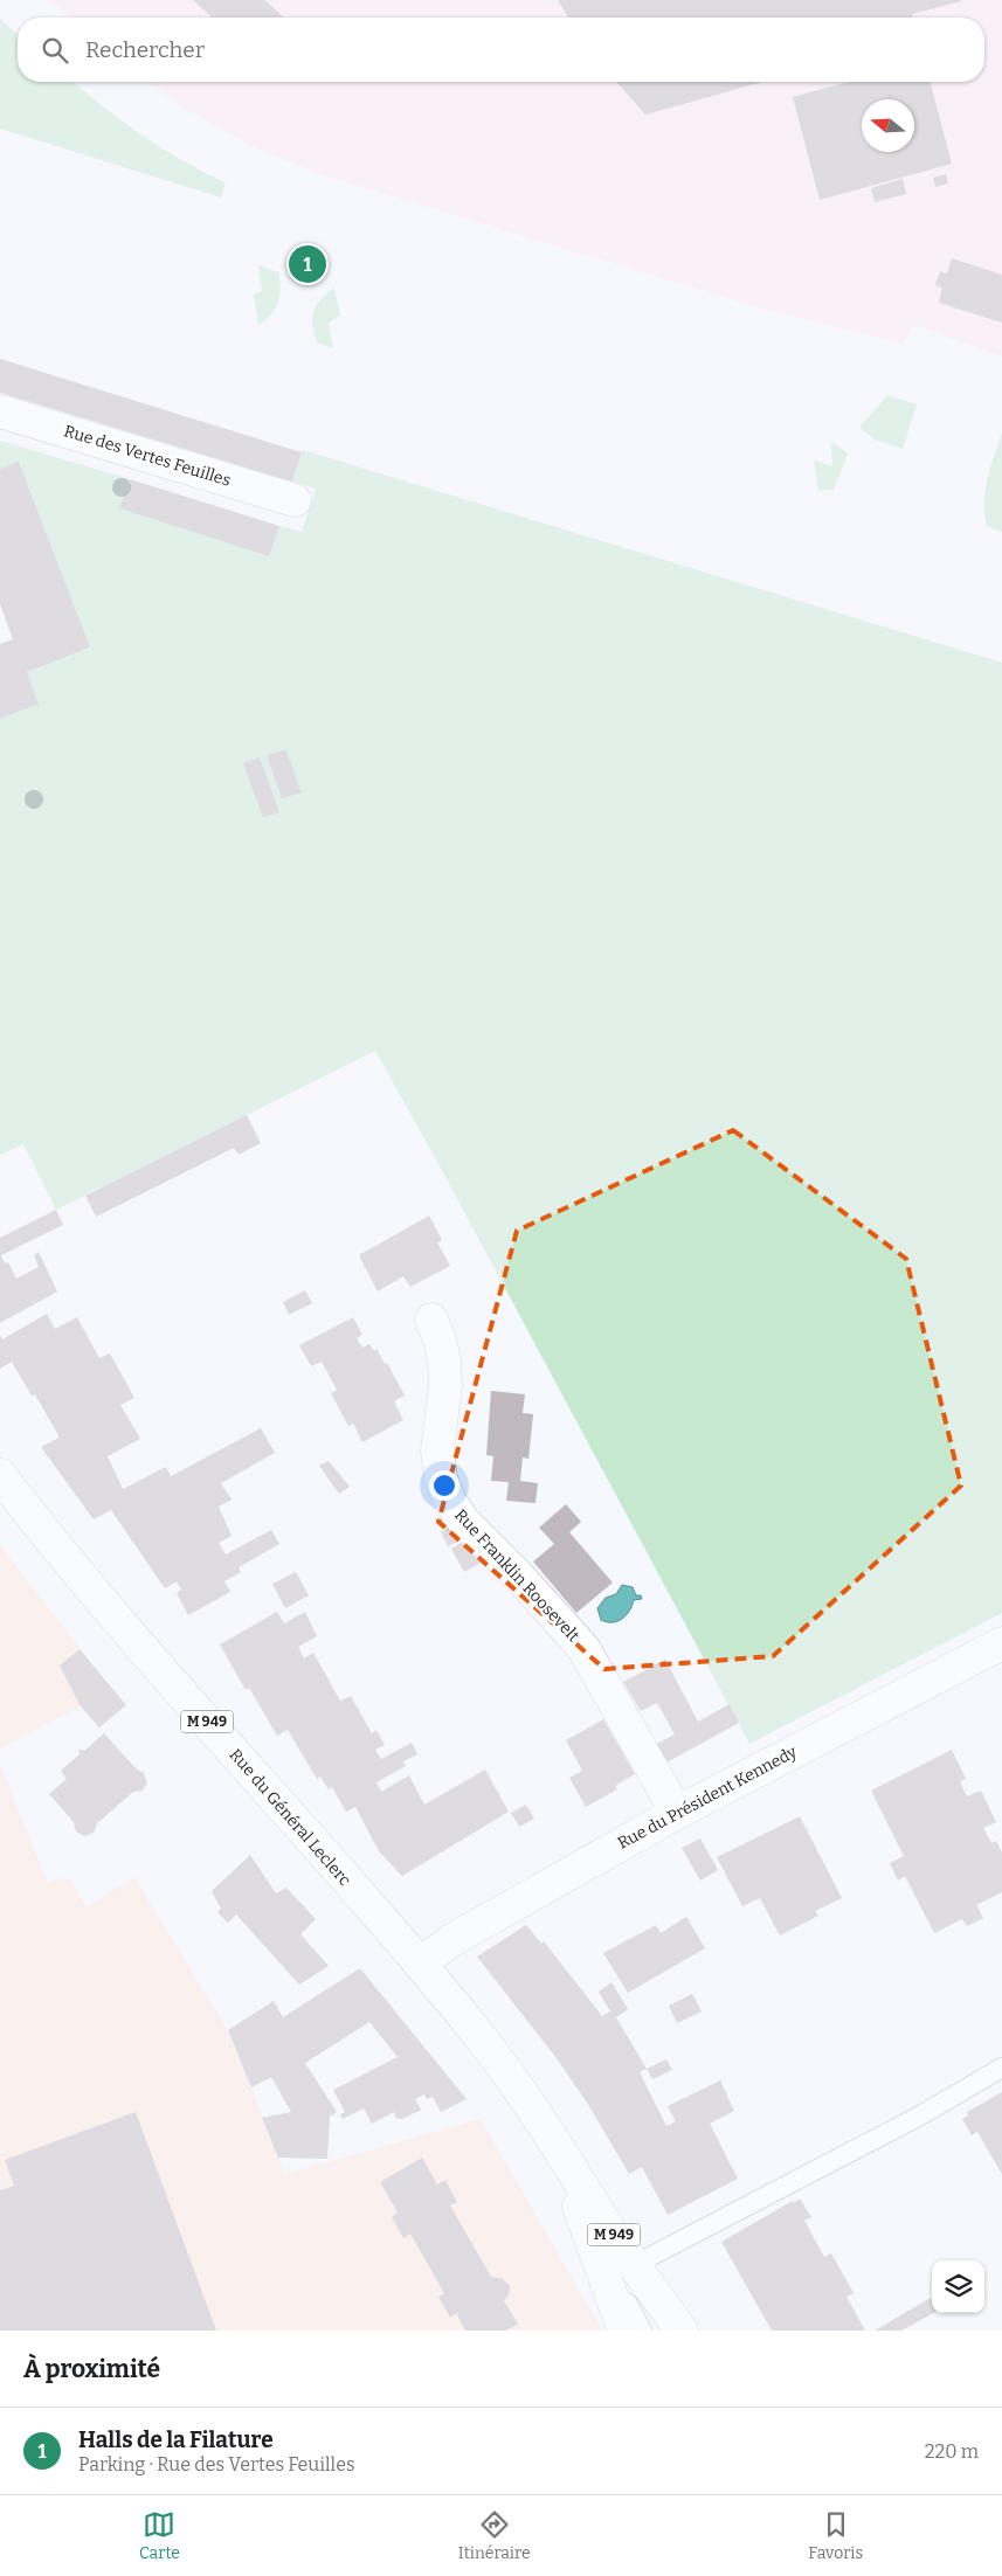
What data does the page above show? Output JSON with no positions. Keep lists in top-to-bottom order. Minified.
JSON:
{"streets":{"street":["Rue des Vertes Feuilles","Rue Franklin Roosevelt","M 949","Rue du Président Kennedy","Rue du Général Leclerc"]},"crossings":[["Rue Franklin Roosevelt","Rue du Président Kennedy"],["Rue du Président Kennedy","Rue du Général Leclerc"]],"north":"left","page":{"search":"Rechercher","pins":"1","heading":"À proximité","list":[{"mark":"1","name":"Halls de la Filature","note":"Parking · Rue des Vertes Feuilles","value":"220 m"}],"nav":["Carte","Itinéraire","Favoris"]}}
